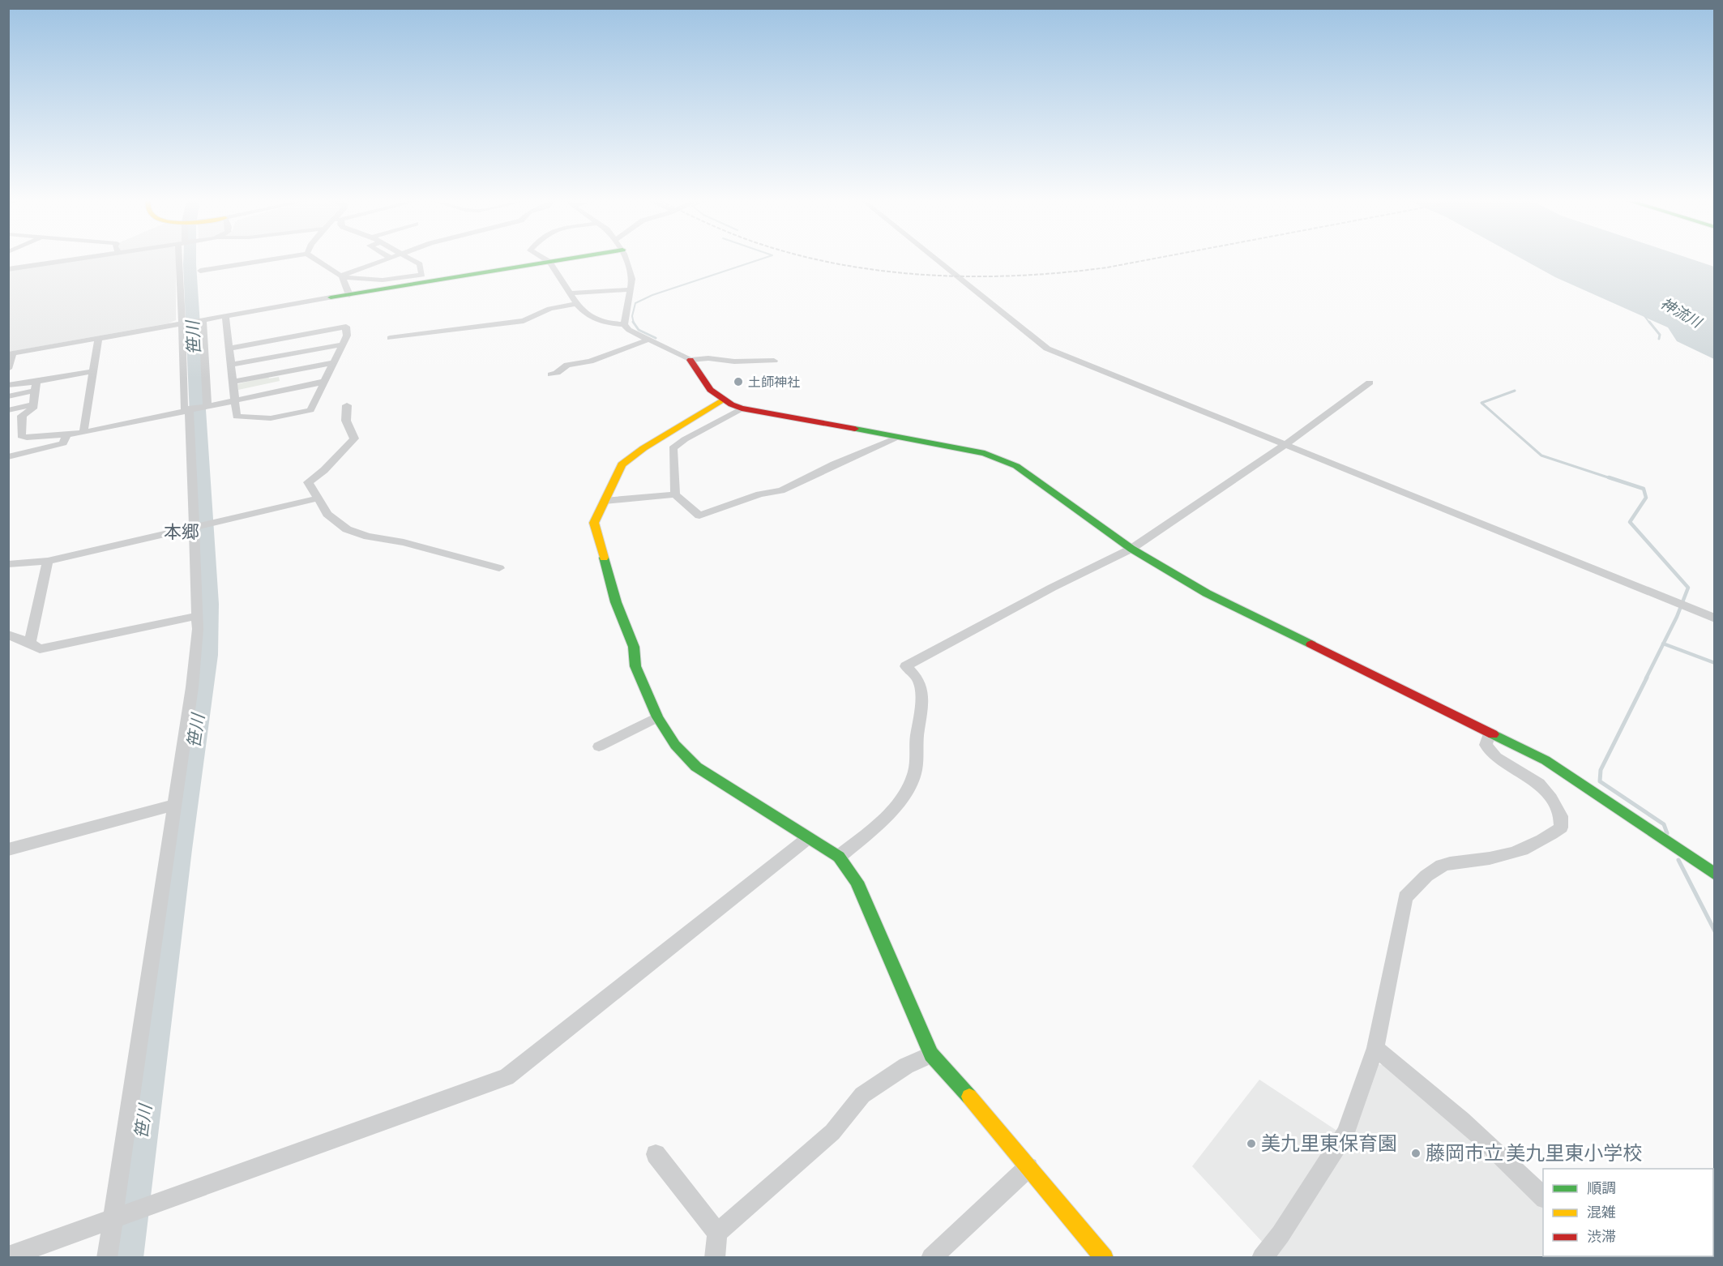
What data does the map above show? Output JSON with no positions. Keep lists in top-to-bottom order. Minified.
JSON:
{"districts":["本郷"],"water":["神流川","笹川"],"places":["土師神社","美九里東保育園","藤岡市立 美九里東小学校"],"legend":["順調","混雑","渋滞"]}
